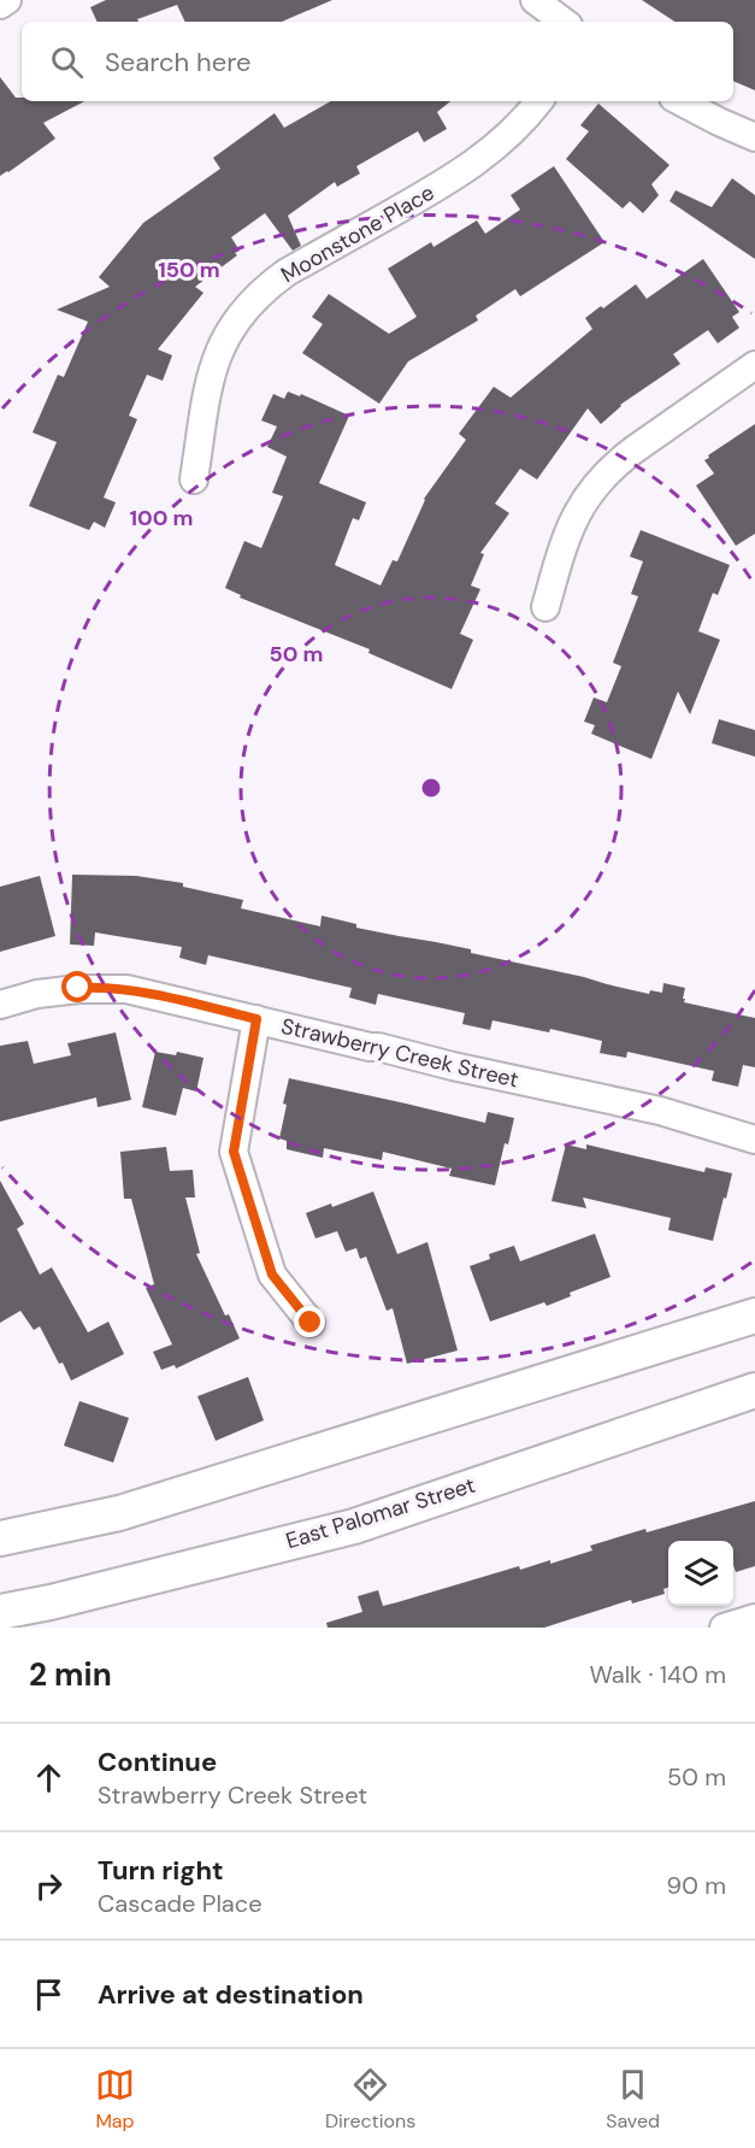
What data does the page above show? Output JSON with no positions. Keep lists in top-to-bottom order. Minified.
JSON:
{"streets":{"main road":["East Palomar Street"],"street":["Moonstone Place","Strawberry Creek Street"]},"page":{"search":"Search here","heading":["2 min","Walk · 140 m"],"list":[["Continue","Strawberry Creek Street","50 m"],["Turn right","Cascade Place","90 m"],"Arrive at destination"],"nav":["Map","Directions","Saved"]},"rings":["150 m","100 m","50 m"]}
